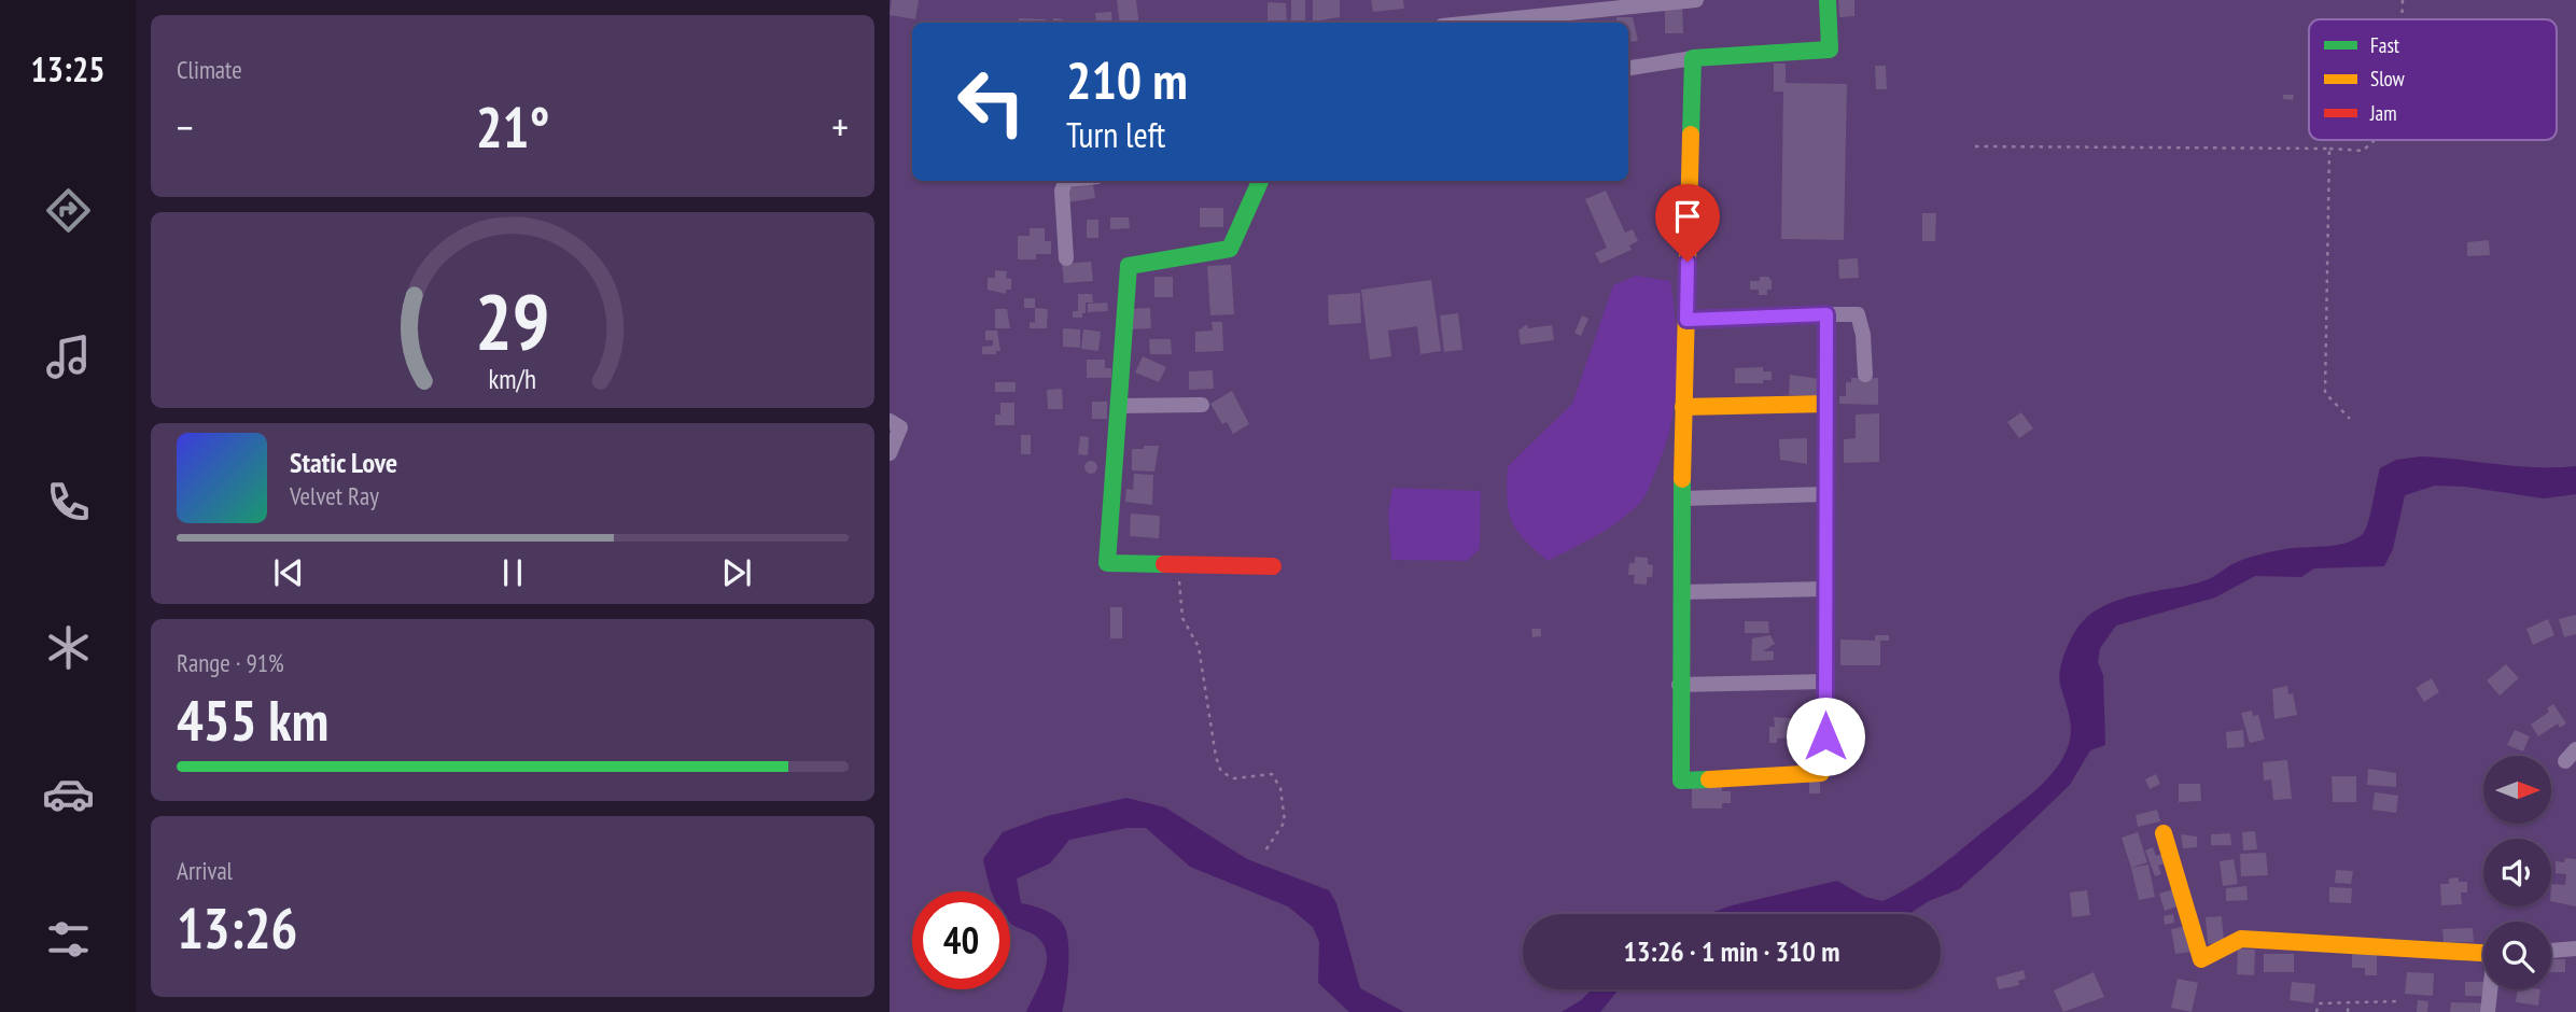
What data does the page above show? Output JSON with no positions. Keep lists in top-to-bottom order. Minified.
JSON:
{"legend":["Fast","Slow","Jam"],"north":"right","page":{"tabs":"13:25","tile":["Climate",["Range · 91%","455 km"],["Arrival","13:26"]],"turn":["210 m","Turn left"],"heat":["−","21°","+"],"song":["Static Love","Velvet Ray"],"limit":"40","trip":"13:26 · 1 min · 310 m","gauge":["29","km/h"]}}
